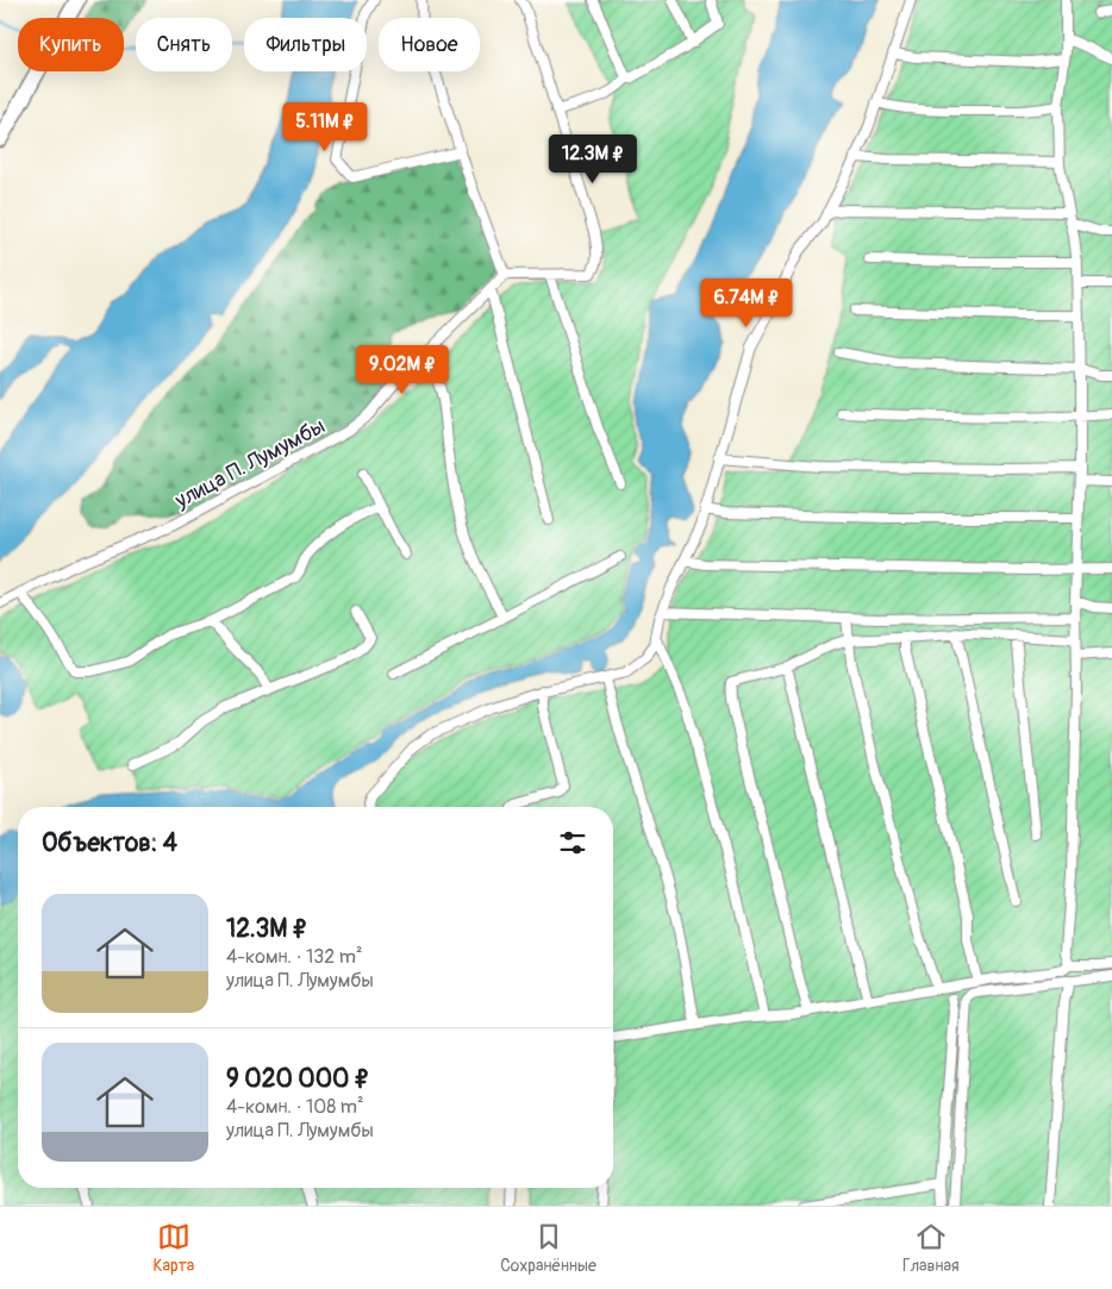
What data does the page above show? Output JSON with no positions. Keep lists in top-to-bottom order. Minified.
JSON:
{"streets":{"street":["улица П. Лумумбы"]},"page":{"chip":["Купить","Снять","Фильтры","Новое"],"price":["5.11M ₽","12.3M ₽","6.74M ₽","9.02M ₽"],"heading":"Объектов: 4","list":[{"name":"12.3M ₽","note":"4-комн. · 132 m² · улица П. Лумумбы"},{"name":"9 020 000 ₽","note":"4-комн. · 108 m² · улица П. Лумумбы"}],"tabs":["Карта","Сохранённые","Главная"]}}
